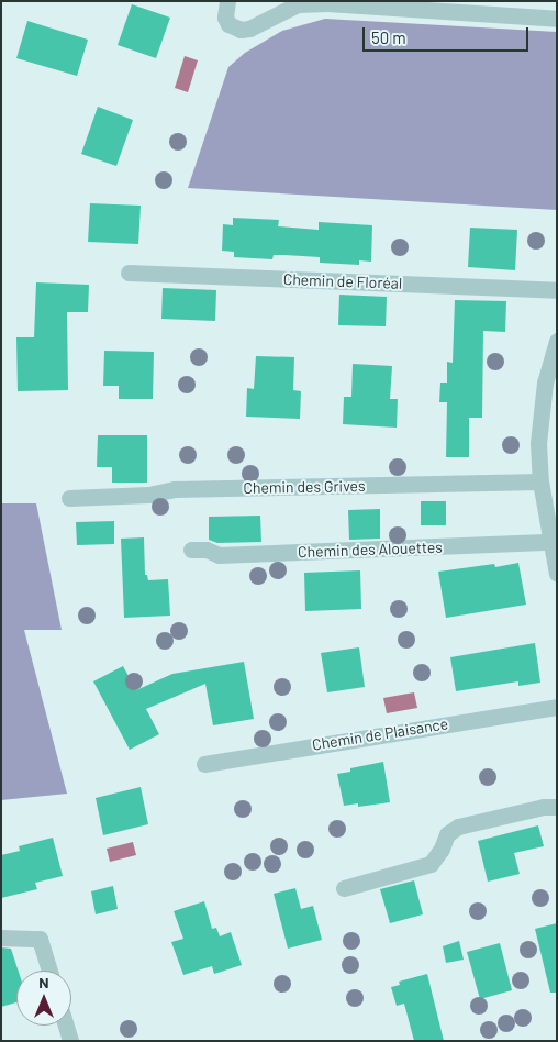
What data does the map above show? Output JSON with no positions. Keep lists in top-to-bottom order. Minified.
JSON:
{"streets":{"street":["Chemin de Floréal","Chemin des Grives","Chemin des Alouettes","Chemin de Plaisance"]},"scale_bar":"50 m","north":"top"}
